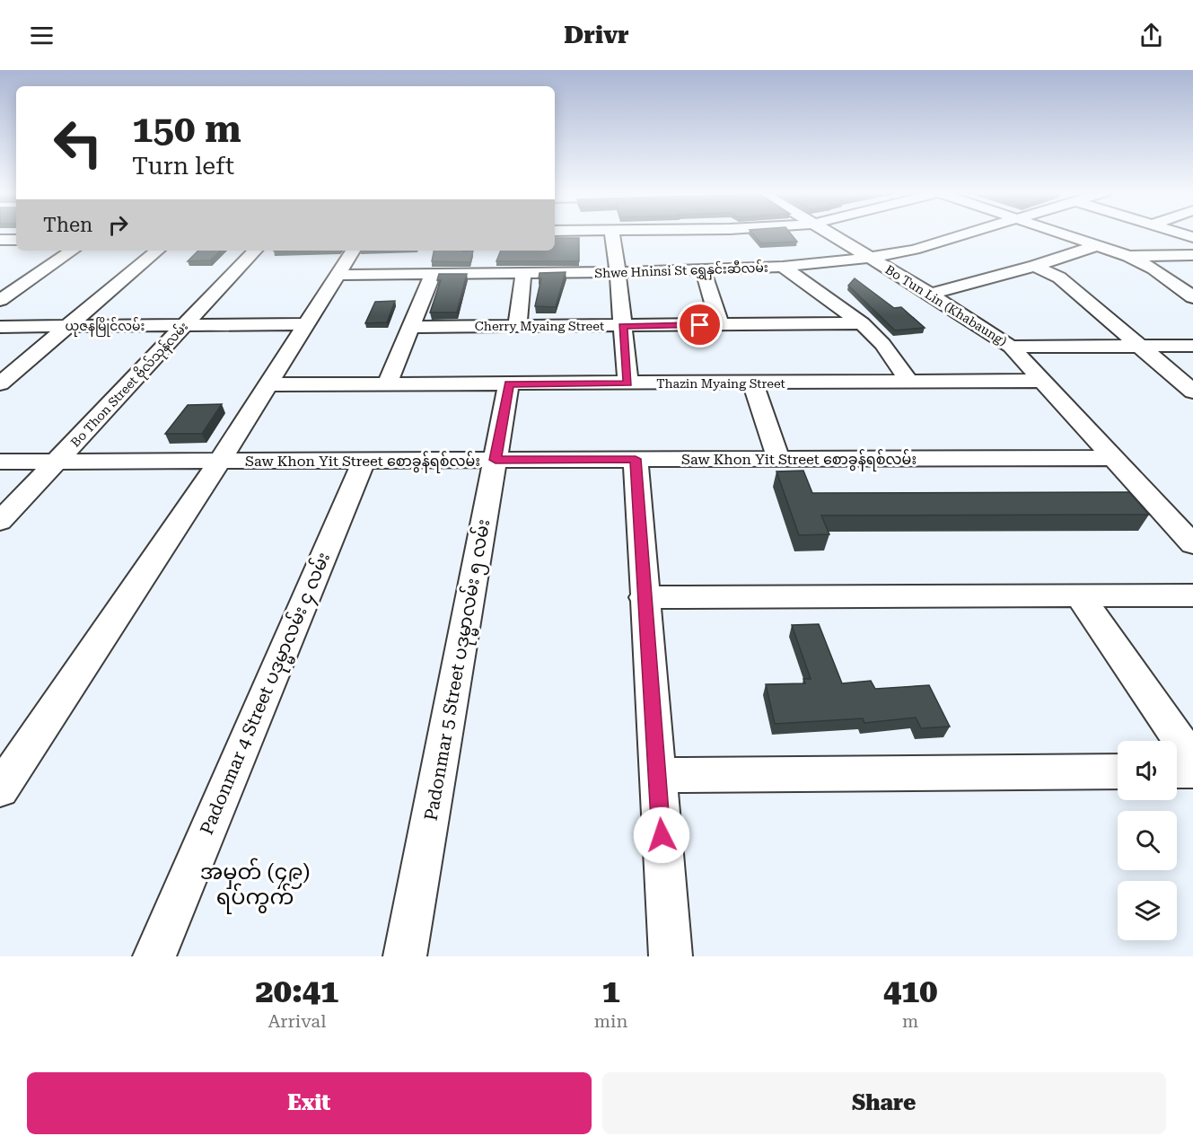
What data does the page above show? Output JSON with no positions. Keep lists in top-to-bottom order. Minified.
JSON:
{"streets":{"street":["Shwe Hninsi St ရွှေနှင်းဆီလမ်း","Bo Tun Lin (Khabaung)","ယုဇနမြိုင်လမ်း","Cherry Myaing Street","Thazin Myaing Street","Bo Thon Street ဗိုလ်သုန်လမ်း","Saw Khon Yit Street စောခွန်ရစ်လမ်း","Padonmar 5 Street ပဒုမ္မာလမ်း ၅ လမ်း","Padonmar 4 Street ပဒုမ္မာလမ်း ၄ လမ်း"]},"crossings":[["Shwe Hninsi St ရွှေနှင်းဆီလမ်း","Bo Tun Lin (Khabaung)"],["Bo Tun Lin (Khabaung)","Thazin Myaing Street"],["Bo Tun Lin (Khabaung)","Saw Khon Yit Street စောခွန်ရစ်လမ်း"],["ယုဇနမြိုင်လမ်း","Bo Thon Street ဗိုလ်သုန်လမ်း"],["Thazin Myaing Street","Padonmar 5 Street ပဒုမ္မာလမ်း ၅ လမ်း"],["Bo Thon Street ဗိုလ်သုန်လမ်း","Saw Khon Yit Street စောခွန်ရစ်လမ်း"],["Saw Khon Yit Street စောခွန်ရစ်လမ်း","Padonmar 5 Street ပဒုမ္မာလမ်း ၅ လမ်း"],["Saw Khon Yit Street စောခွန်ရစ်လမ်း","Padonmar 4 Street ပဒုမ္မာလမ်း ၄ လမ်း"]],"districts":["အမှတ် (၄၉) ရပ်ကွက်"],"page":{"header":"Drivr","turn":["150 m","Turn left"],"then":"Then","eta":["20:41","Arrival","1","min","410","m"],"buttons":["Exit","Share"]}}
